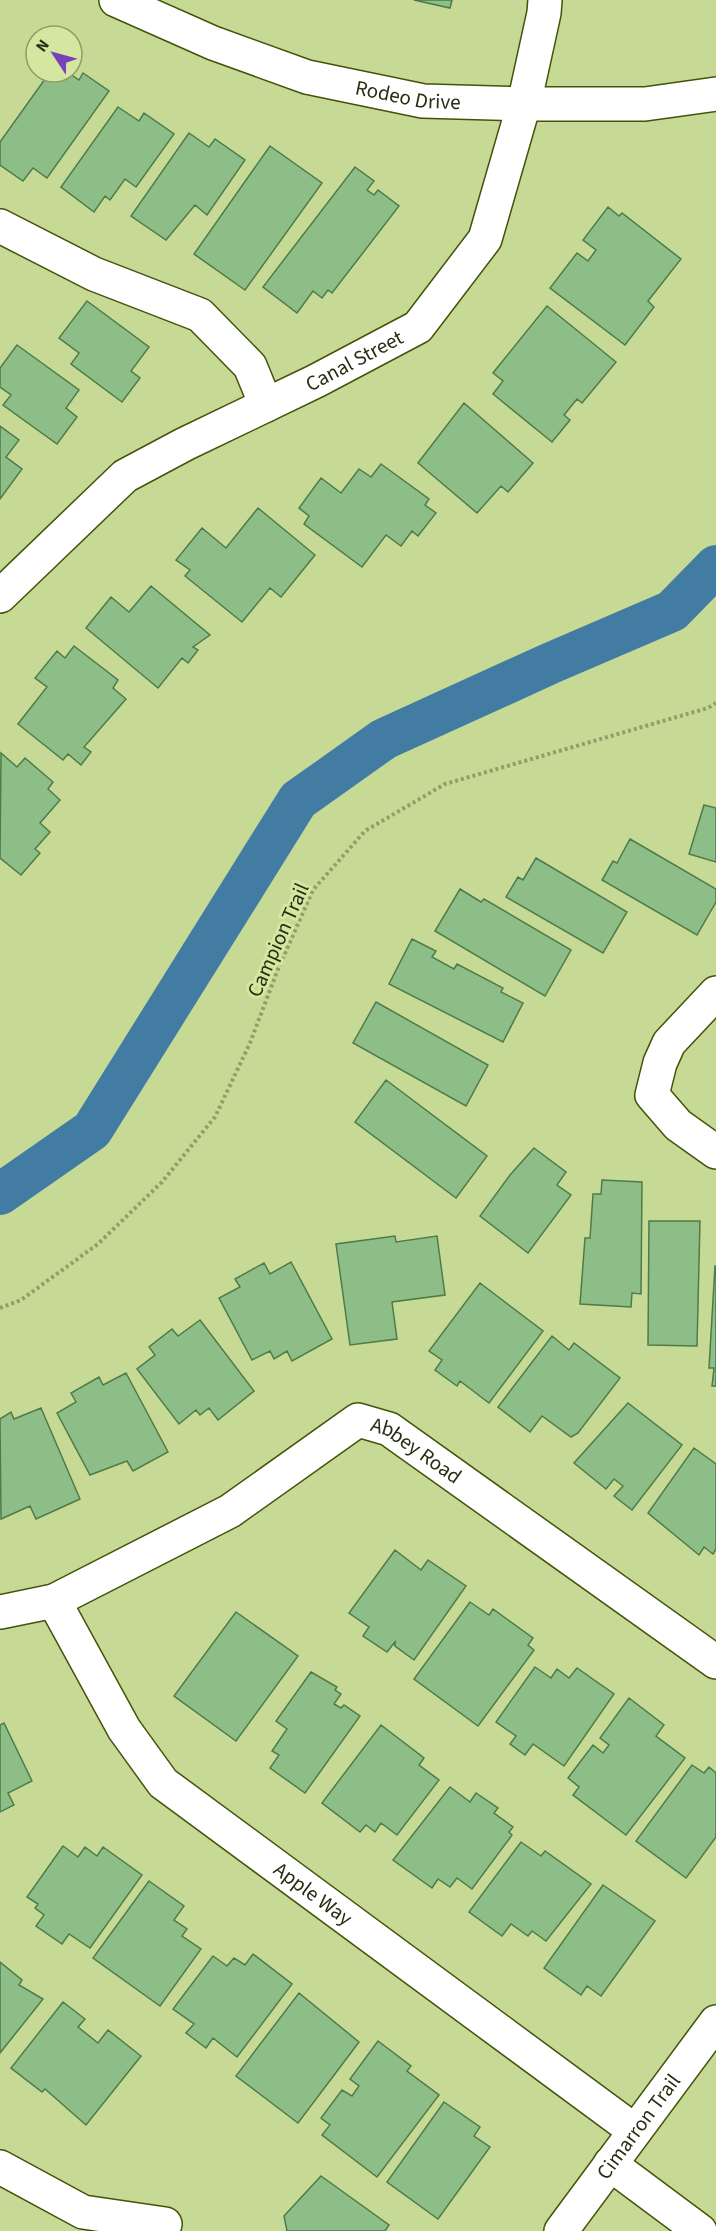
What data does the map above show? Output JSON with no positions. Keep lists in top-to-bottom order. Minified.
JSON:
{"streets":{"street":["Rodeo Drive","Canal Street","Abbey Road","Apple Way","Cimarron Trail"],"path":["Campion Trail"]},"crossings":[["Rodeo Drive","Canal Street"],["Abbey Road","Apple Way"],["Apple Way","Cimarron Trail"]],"north":"top left"}
